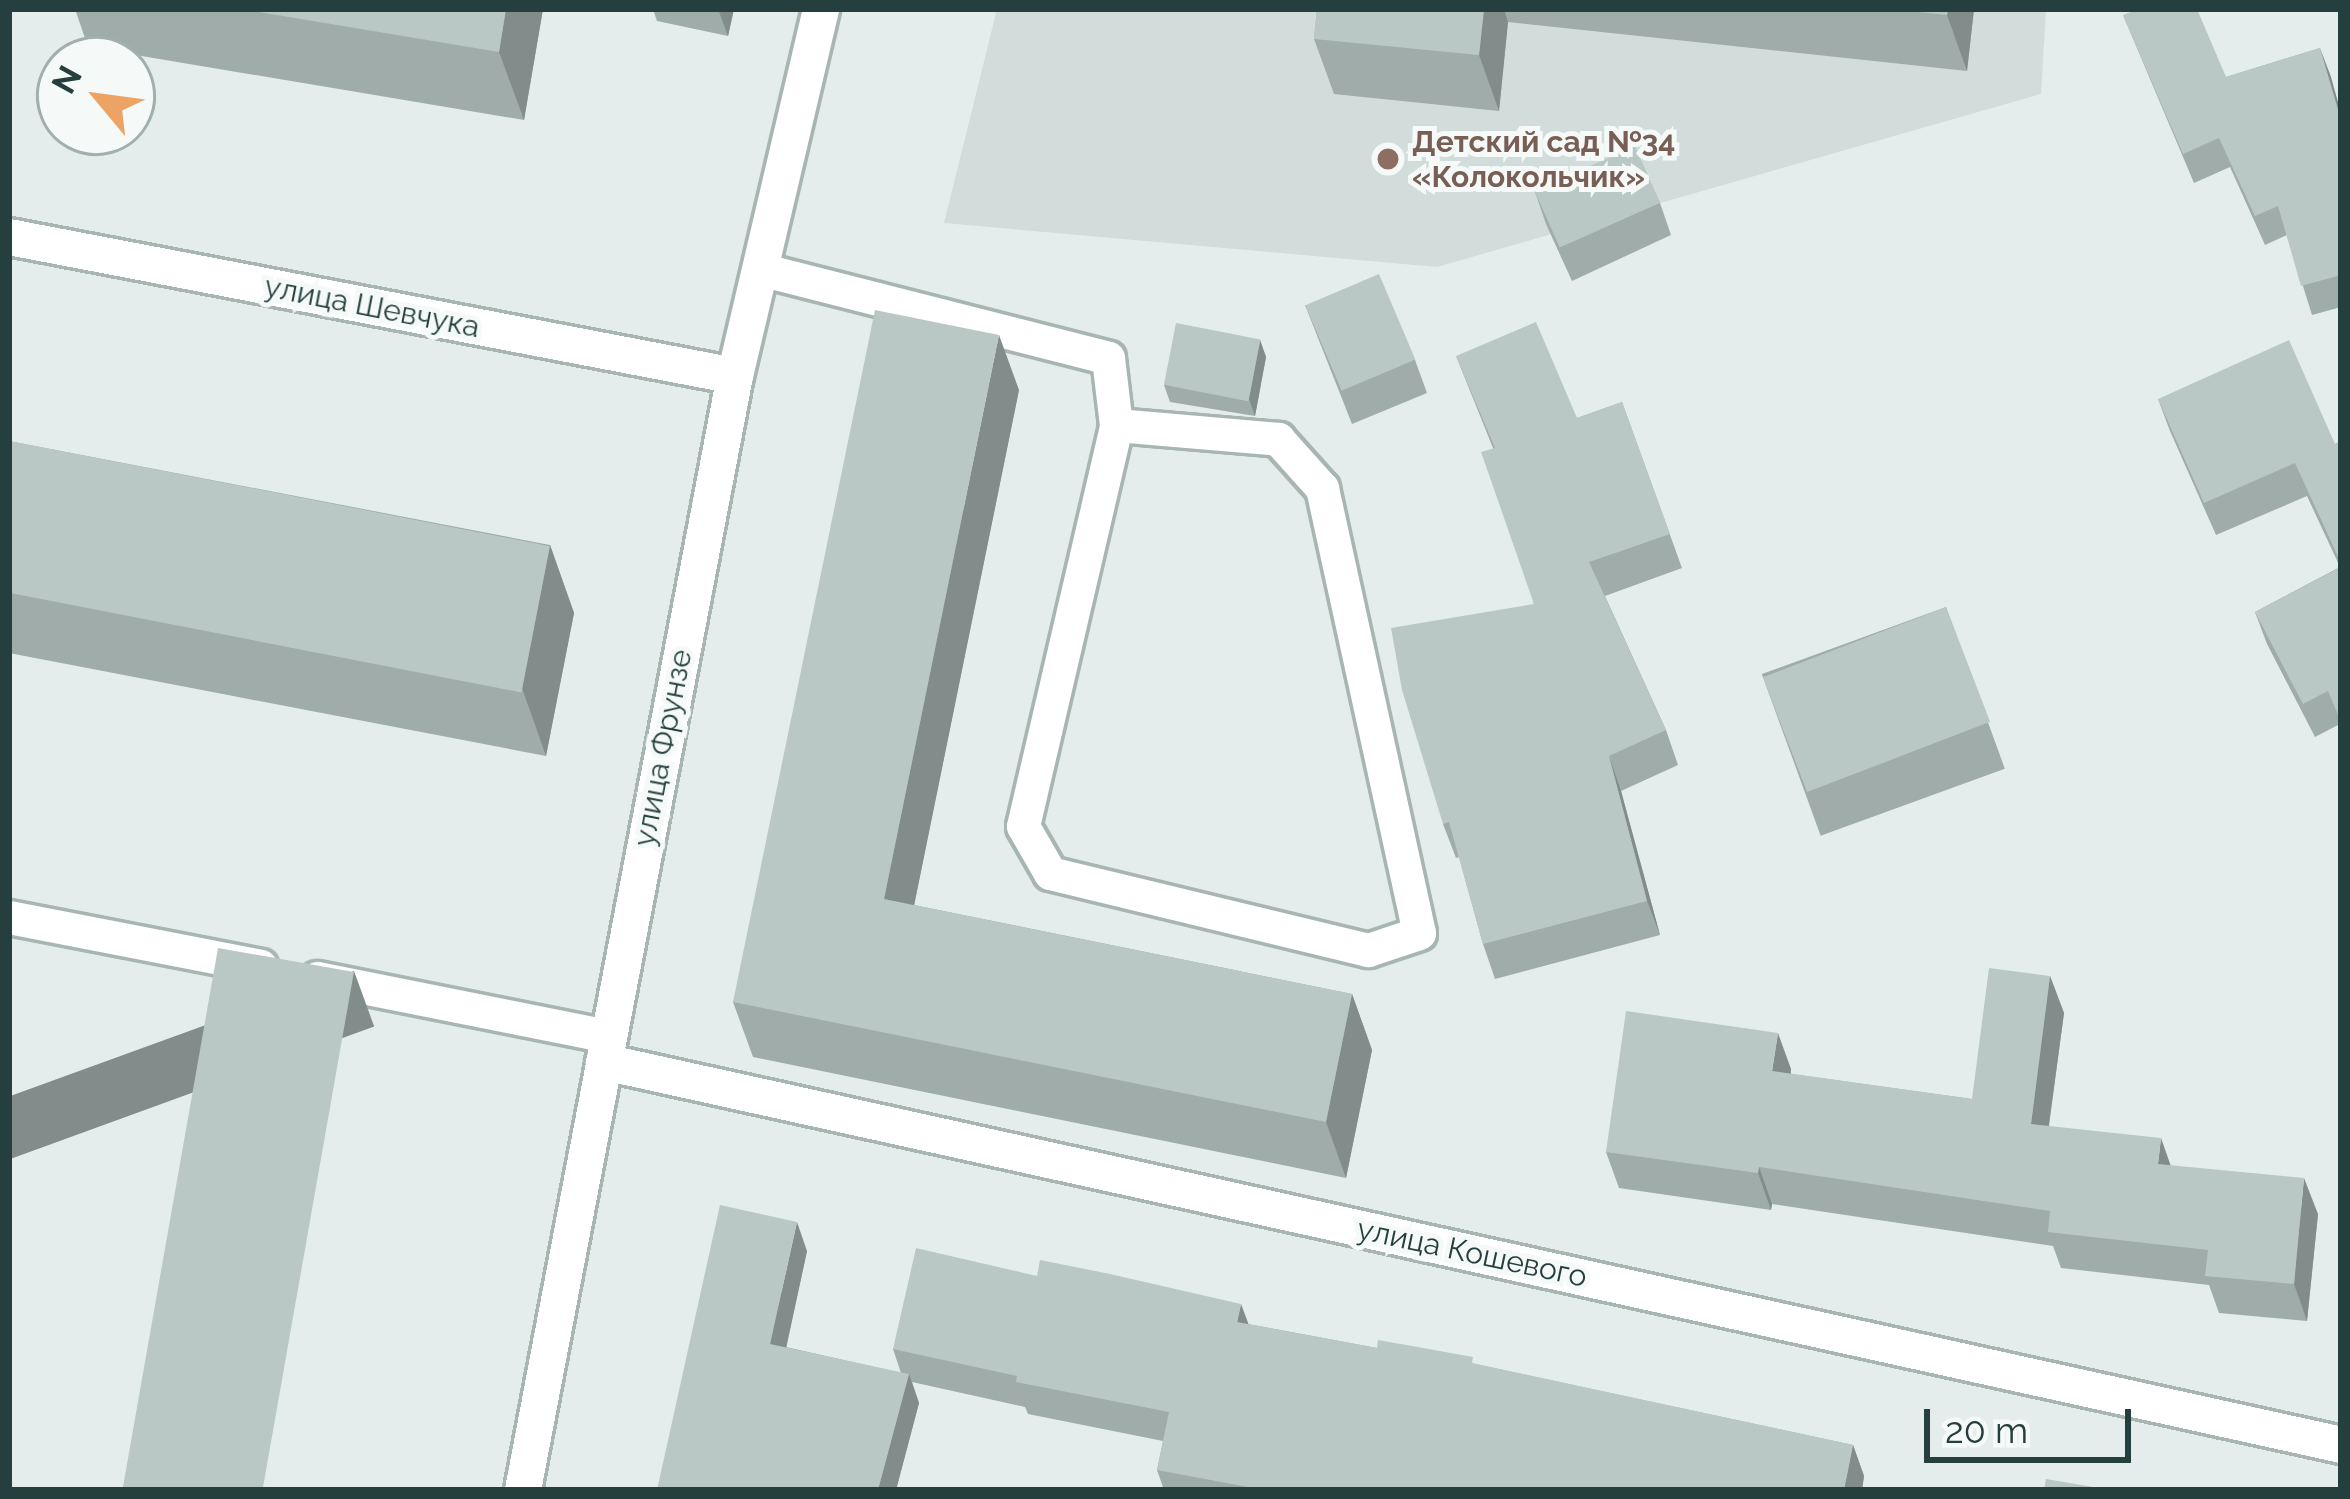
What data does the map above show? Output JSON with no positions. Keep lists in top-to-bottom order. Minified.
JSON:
{"streets":{"street":["улица Шевчука","улица Фрунзе","улица Кошевого"]},"crossings":[["улица Шевчука","улица Фрунзе"],["улица Фрунзе","улица Кошевого"]],"places":["Детский сад №34 «Колокольчик»"],"scale_bar":"20 m","north":"top left"}
